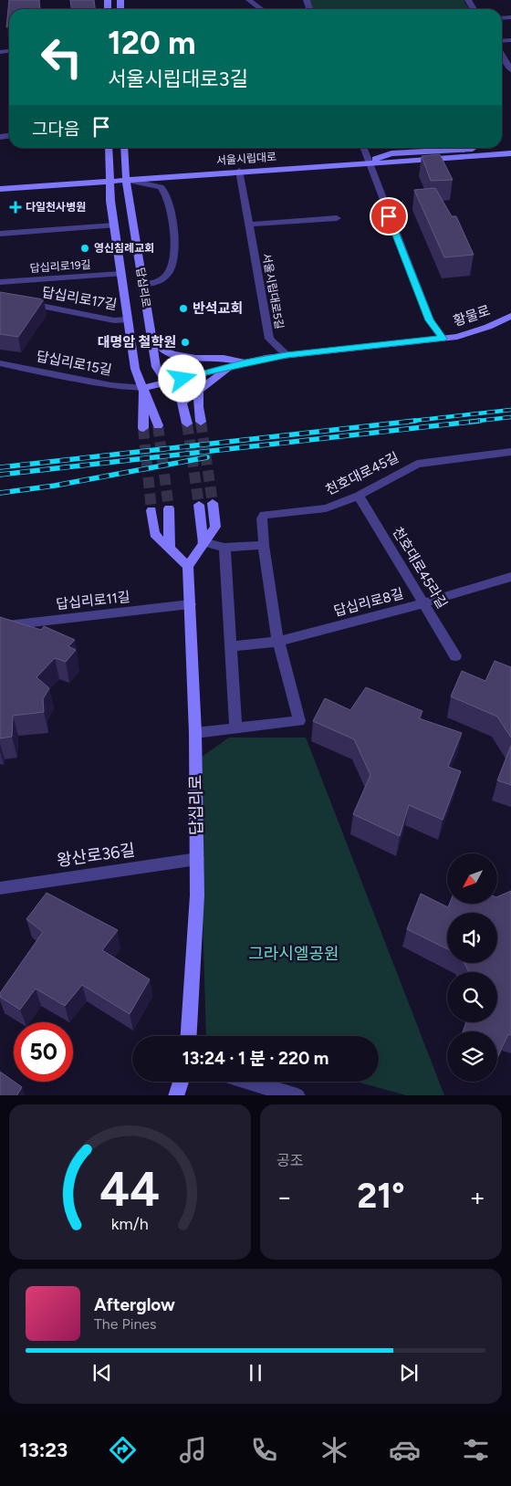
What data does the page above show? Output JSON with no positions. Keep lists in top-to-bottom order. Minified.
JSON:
{"streets":{"main road":["서울시립대로","답십리로","황물로"],"street":["답십리로19길","서울시립대로5길","답십리로17길","답십리로15길","천호대로45길","천호대로45라길","답십리로11길","답십리로8길","왕산로36길"]},"crossings":[["서울시립대로","답십리로"],["서울시립대로","서울시립대로5길"],["답십리로19길","답십리로"],["답십리로","답십리로17길"],["답십리로","황물로"],["답십리로","답십리로15길"],["답십리로","답십리로11길"],["답십리로","왕산로36길"],["서울시립대로5길","황물로"],["황물로","답십리로15길"],["천호대로45길","천호대로45라길"],["천호대로45라길","답십리로8길"]],"parks":["그라시엘공원"],"places":{"health":["다일천사병원"],"other":["영신침례교회","반석교회","대명암 철학원"]},"north":"bottom left","page":{"turn":["120 m","서울시립대로3길"],"then":"그다음","limit":"50","trip":"13:24 · 1 분 · 220 m","tile":"공조","heat":["−","21°","+"],"song":["Afterglow","The Pines"],"tabs":"13:23","gauge":["44","km/h"]}}
